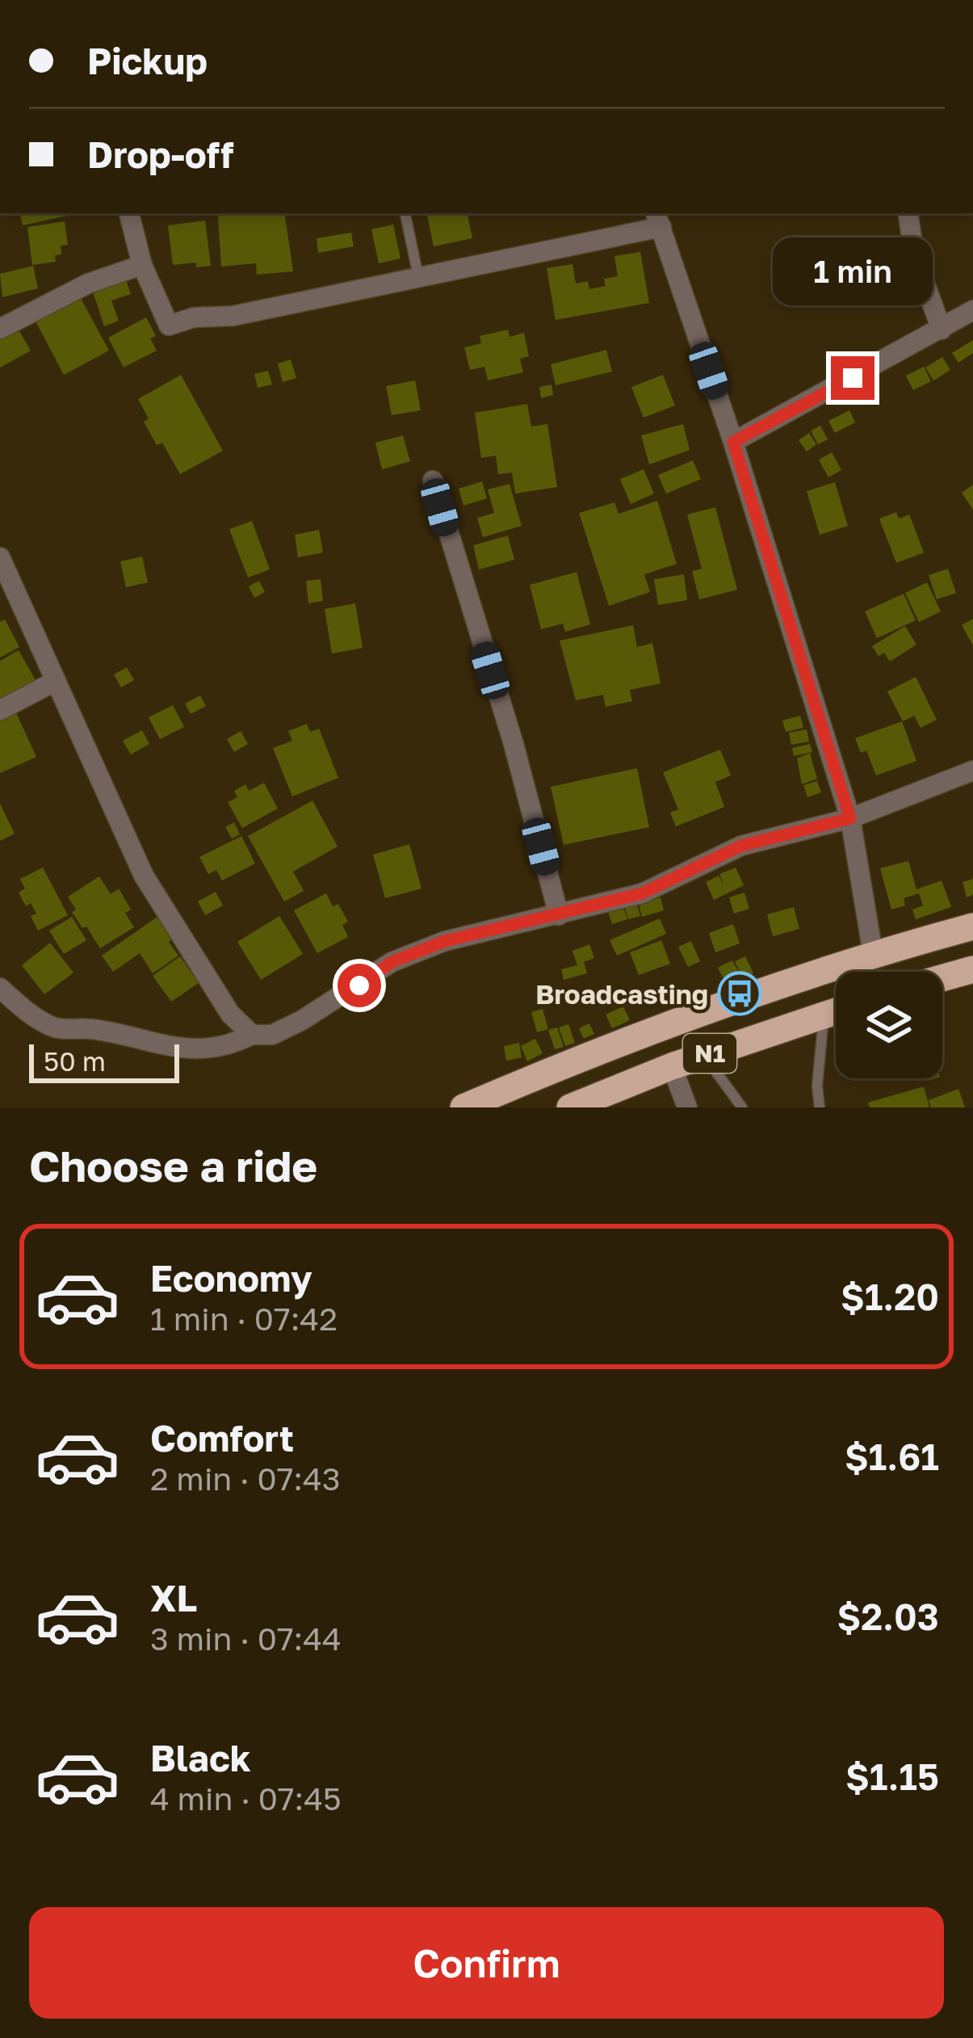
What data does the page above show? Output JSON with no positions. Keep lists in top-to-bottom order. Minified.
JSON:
{"streets":{"highway":["N1"]},"places":{"bus stop":["Broadcasting"]},"scale_bar":"50 m","page":{"banner":["Pickup","Drop-off"],"bubble":"1 min","scale":"50 m","heading":"Choose a ride","list":[{"name":"Economy","note":"1 min · 07:42","value":"$1.20"},{"name":"Comfort","note":"2 min · 07:43","value":"$1.61"},{"name":"XL","note":"3 min · 07:44","value":"$2.03"},{"name":"Black","note":"4 min · 07:45","value":"$1.15"}],"buttons":"Confirm"}}
